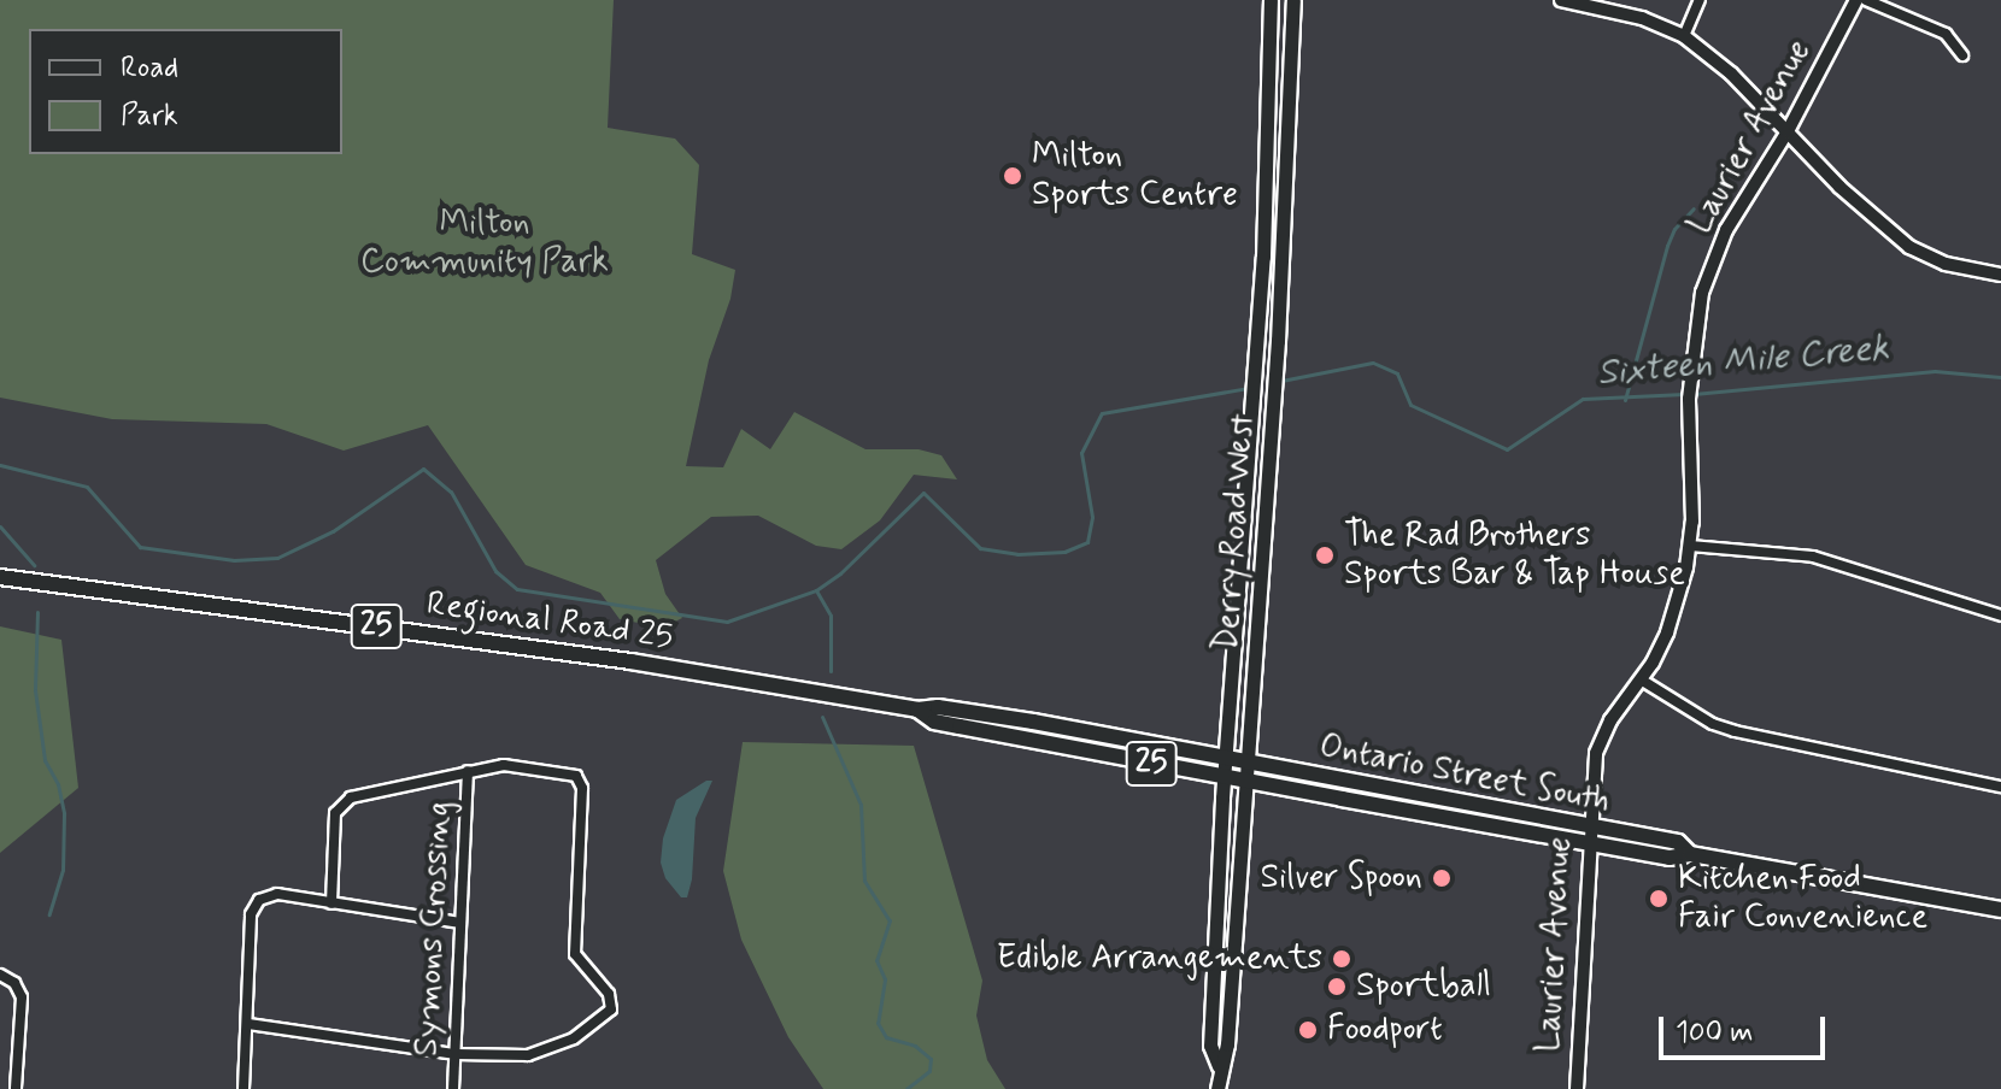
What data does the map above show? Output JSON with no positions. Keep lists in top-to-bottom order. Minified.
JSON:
{"streets":{"main road":["Derry Road West","Regional Road 25","25","Ontario Street South"],"street":["Laurier Avenue","Symons Crossing"]},"crossings":[["Laurier Avenue","Ontario Street South"],["Derry Road West","Regional Road 25"],["Derry Road West","Ontario Street South"],["Regional Road 25","Ontario Street South"]],"water":["Sixteen Mile Creek"],"parks":["Milton Community Park"],"places":["Milton Sports Centre","The Rad Brothers Sports Bar & Tap House","Silver Spoon","Kitchen Food Fair Convenience","Edible Arrangements","Sportball","Foodport"],"legend":["Road","Park"],"scale_bar":"100 m"}
